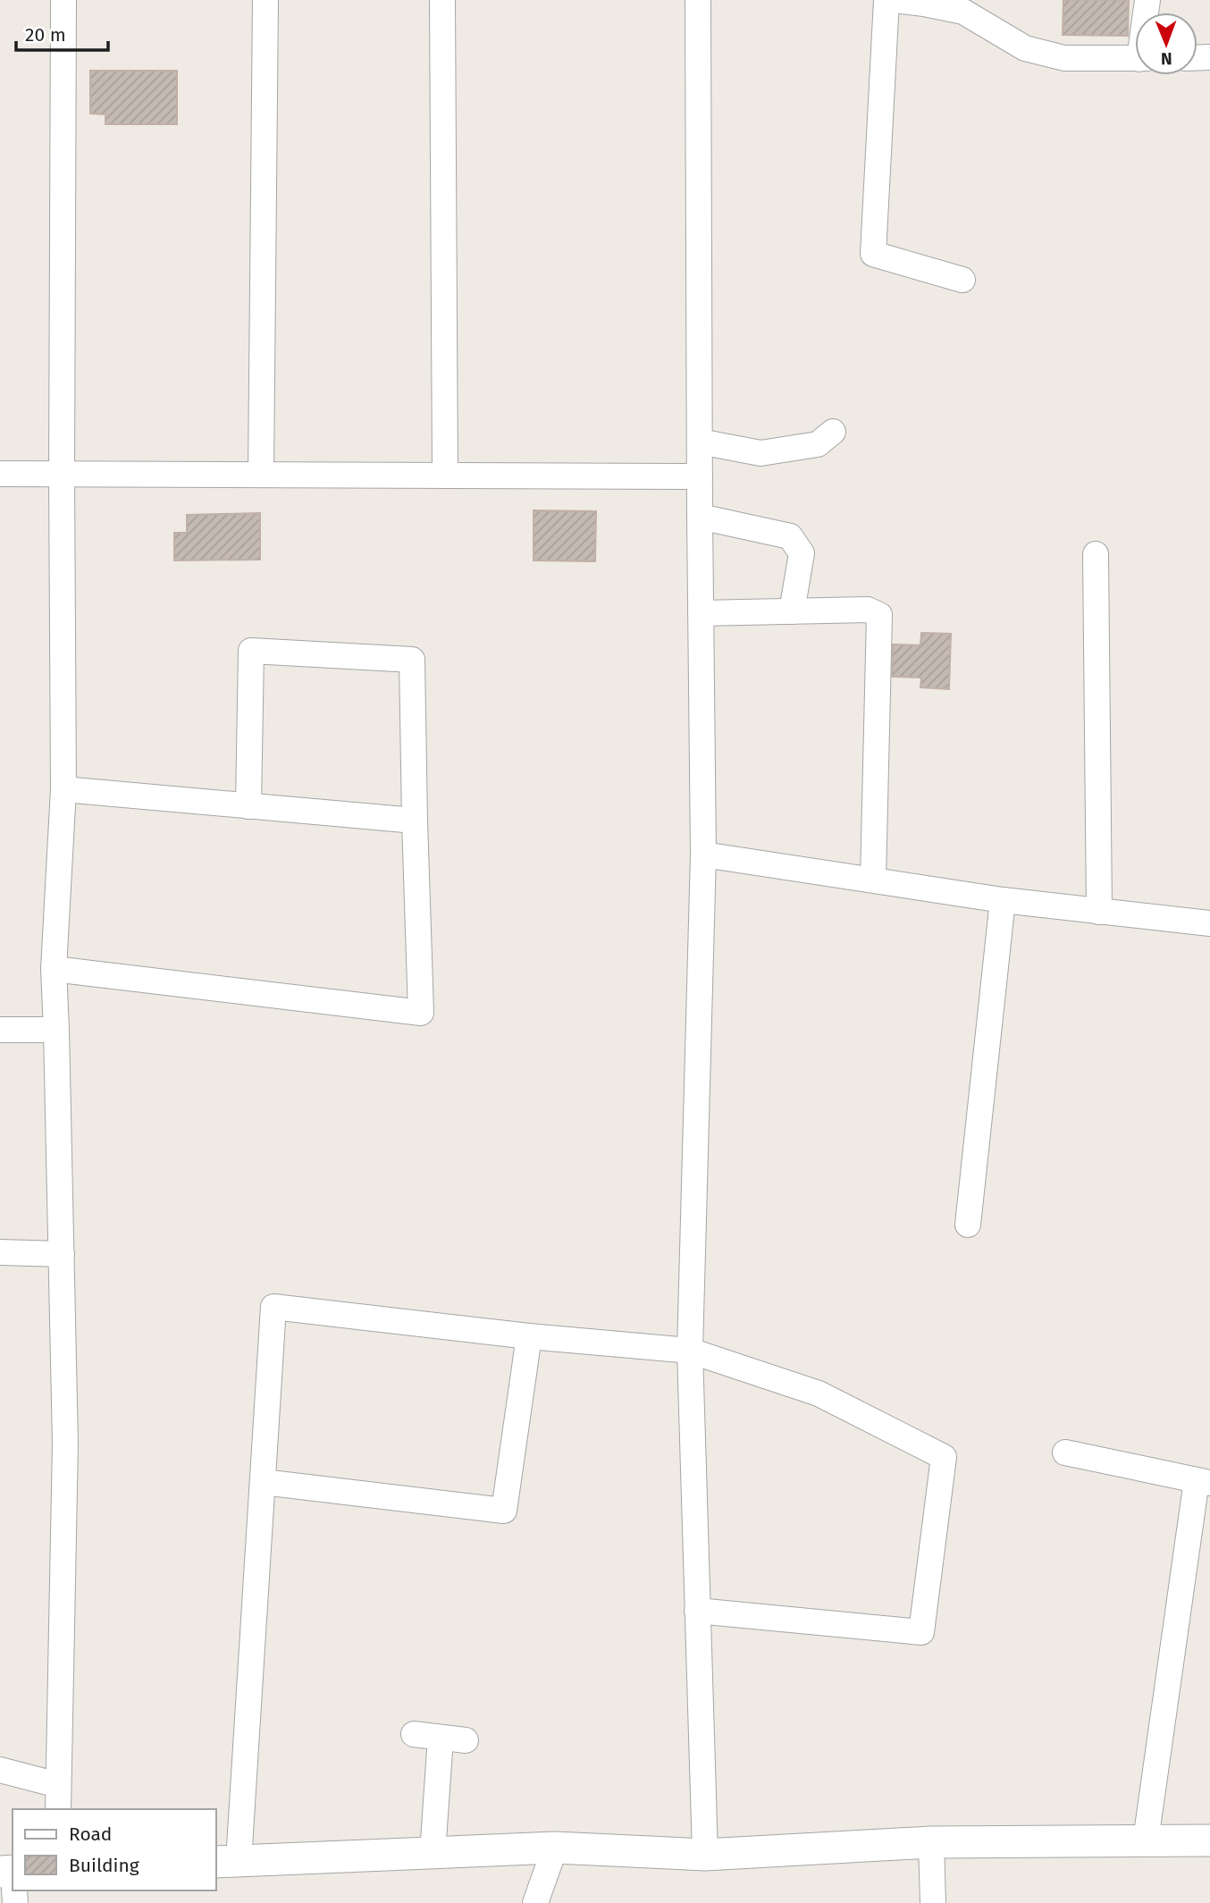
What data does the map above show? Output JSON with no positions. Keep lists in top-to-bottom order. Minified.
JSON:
{"legend":["Road","Building"],"scale_bar":"20 m","north":"bottom"}
